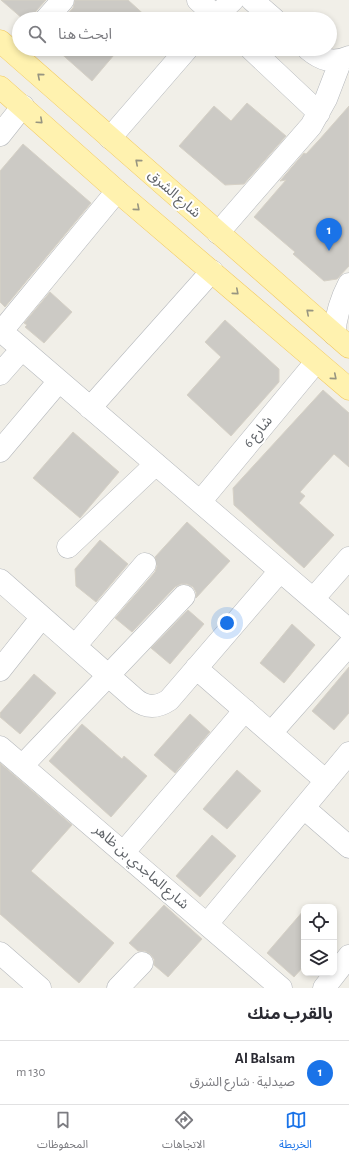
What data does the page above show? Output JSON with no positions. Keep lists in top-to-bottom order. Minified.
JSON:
{"streets":{"main road":["شارع الشرق"],"street":["شارع 6","شارع الماجدي بن ظاهر"]},"page":{"search":"ابحث هنا","pins":"1","heading":"بالقرب منك","list":[{"mark":"1","name":"Al Balsam","note":"صيدلية · شارع الشرق","value":"130 m"}],"nav":["الخريطة","الاتجاهات","المحفوظات"]}}
